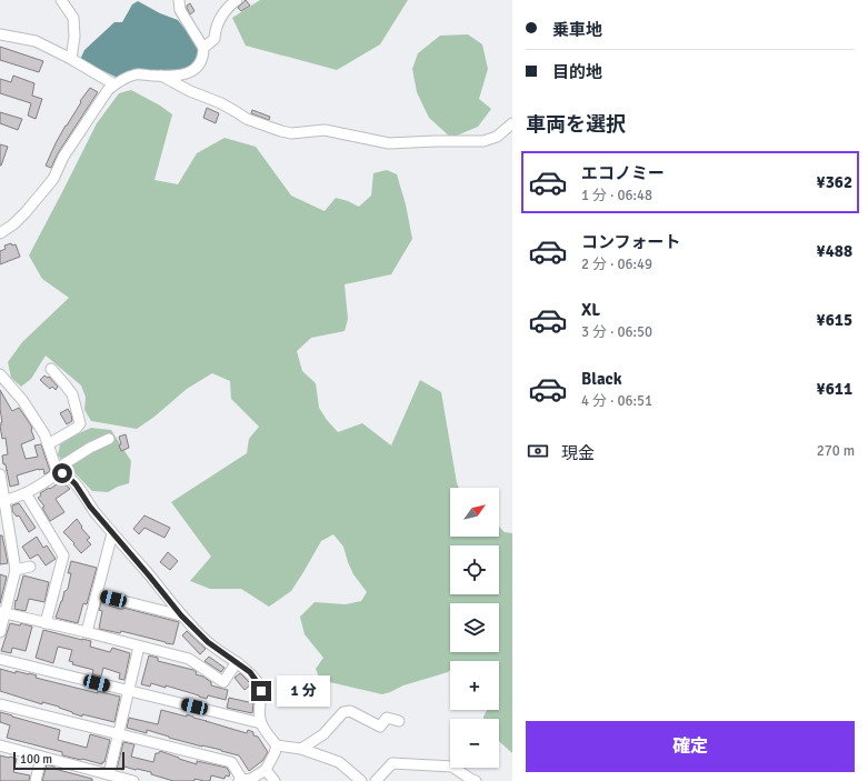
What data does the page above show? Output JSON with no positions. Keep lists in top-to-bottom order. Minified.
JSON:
{"scale_bar":"100 m","north":"top right","page":{"banner":["乗車地","目的地"],"heading":"車両を選択","list":[{"name":"エコノミー","note":"1 分 · 06:48","value":"¥362"},{"name":"コンフォート","note":"2 分 · 06:49","value":"¥488"},{"name":"XL","note":"3 分 · 06:50","value":"¥615"},{"name":"Black","note":"4 分 · 06:51","value":"¥611"}],"pay":["現金","270 m"],"map_buttons":["+","−"],"bubble":"1 分","buttons":"確定","scale":"100 m"}}
